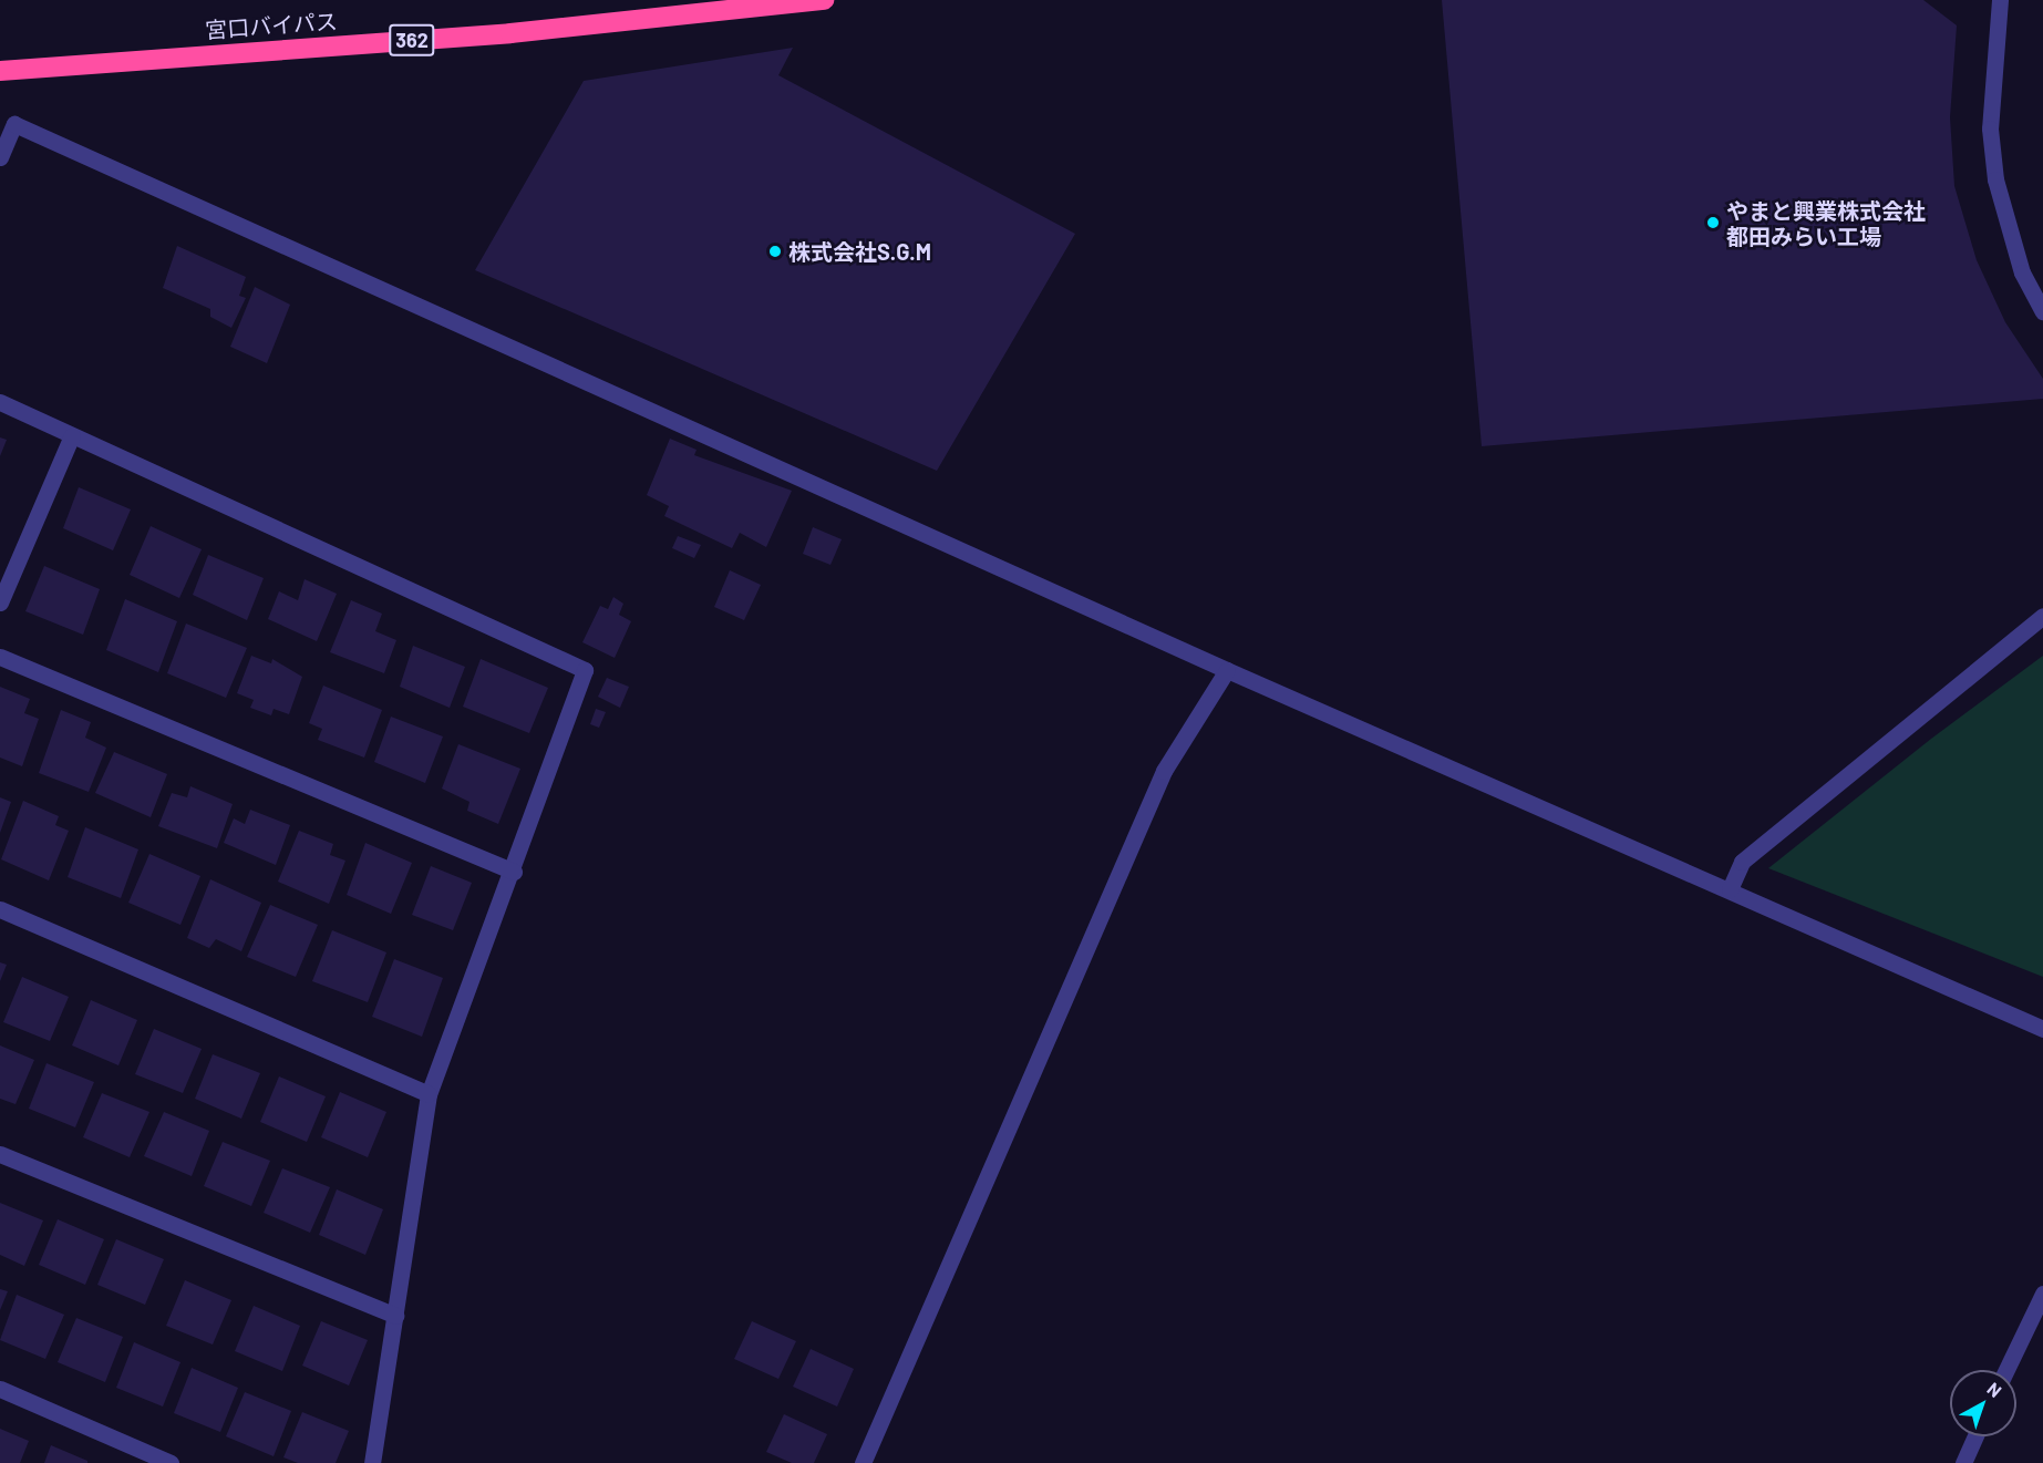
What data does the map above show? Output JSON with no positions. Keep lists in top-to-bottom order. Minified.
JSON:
{"streets":{"highway":["宮口バイパス","362"]},"places":["やまと興業株式会社 都田みらい工場","株式会社S.G.M"],"north":"top right"}
